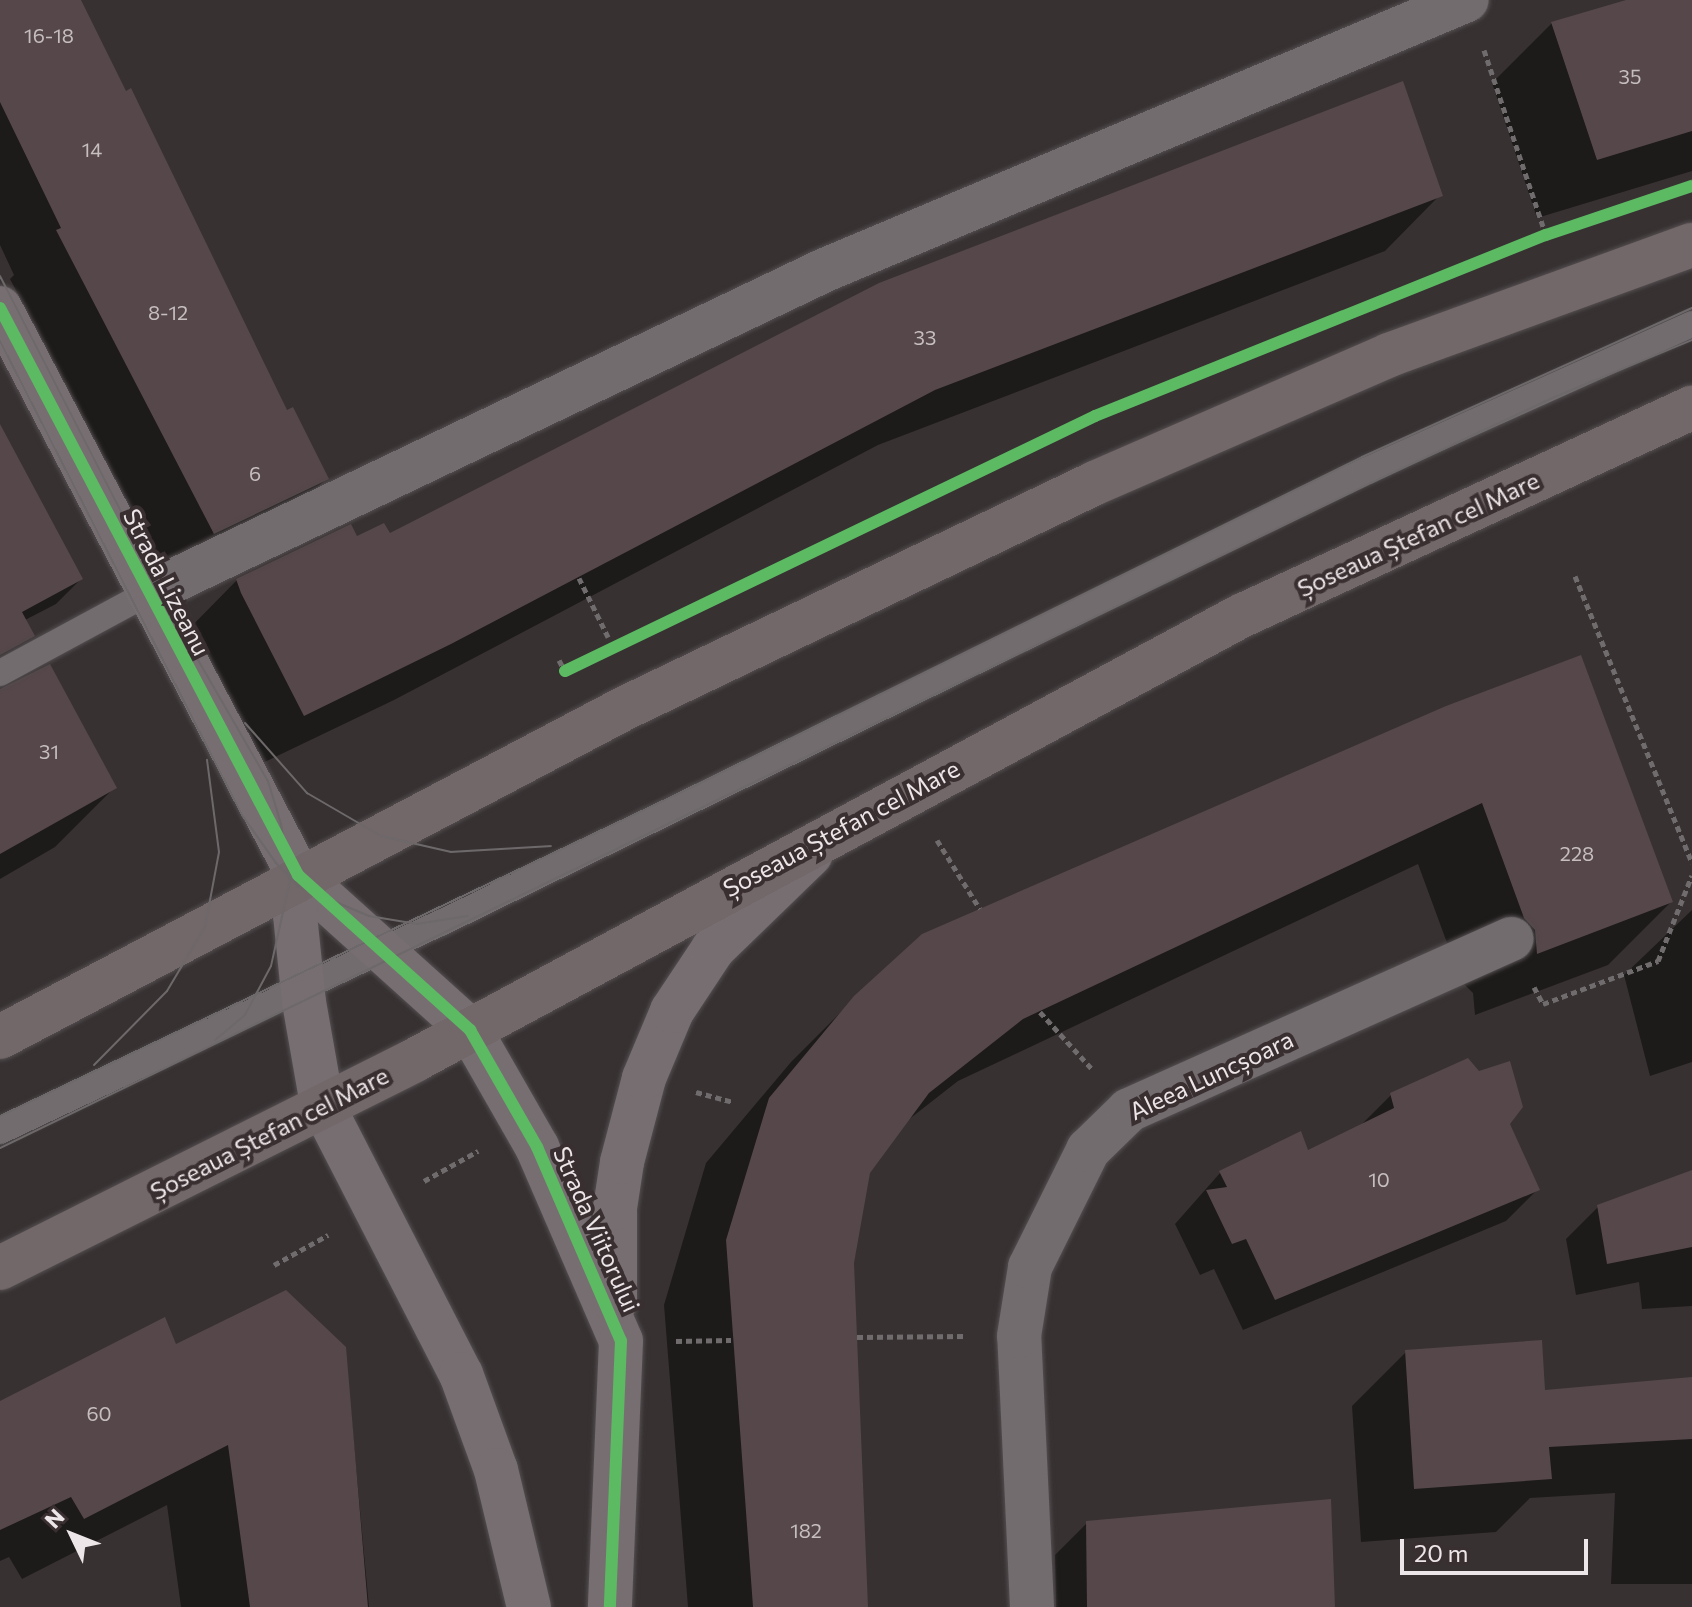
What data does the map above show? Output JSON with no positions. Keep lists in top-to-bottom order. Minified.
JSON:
{"streets":{"main road":["Șoseaua Ștefan cel Mare"],"street":["Strada Lizeanu","Aleea Luncșoara","Strada Viitorului"]},"crossings":[["Șoseaua Ștefan cel Mare","Strada Viitorului"],["Strada Lizeanu","Strada Viitorului"]],"house_numbers":["16-18","35","14","8-12","33","6","31","228","10","60","182"],"scale_bar":"20 m","north":"top left"}
